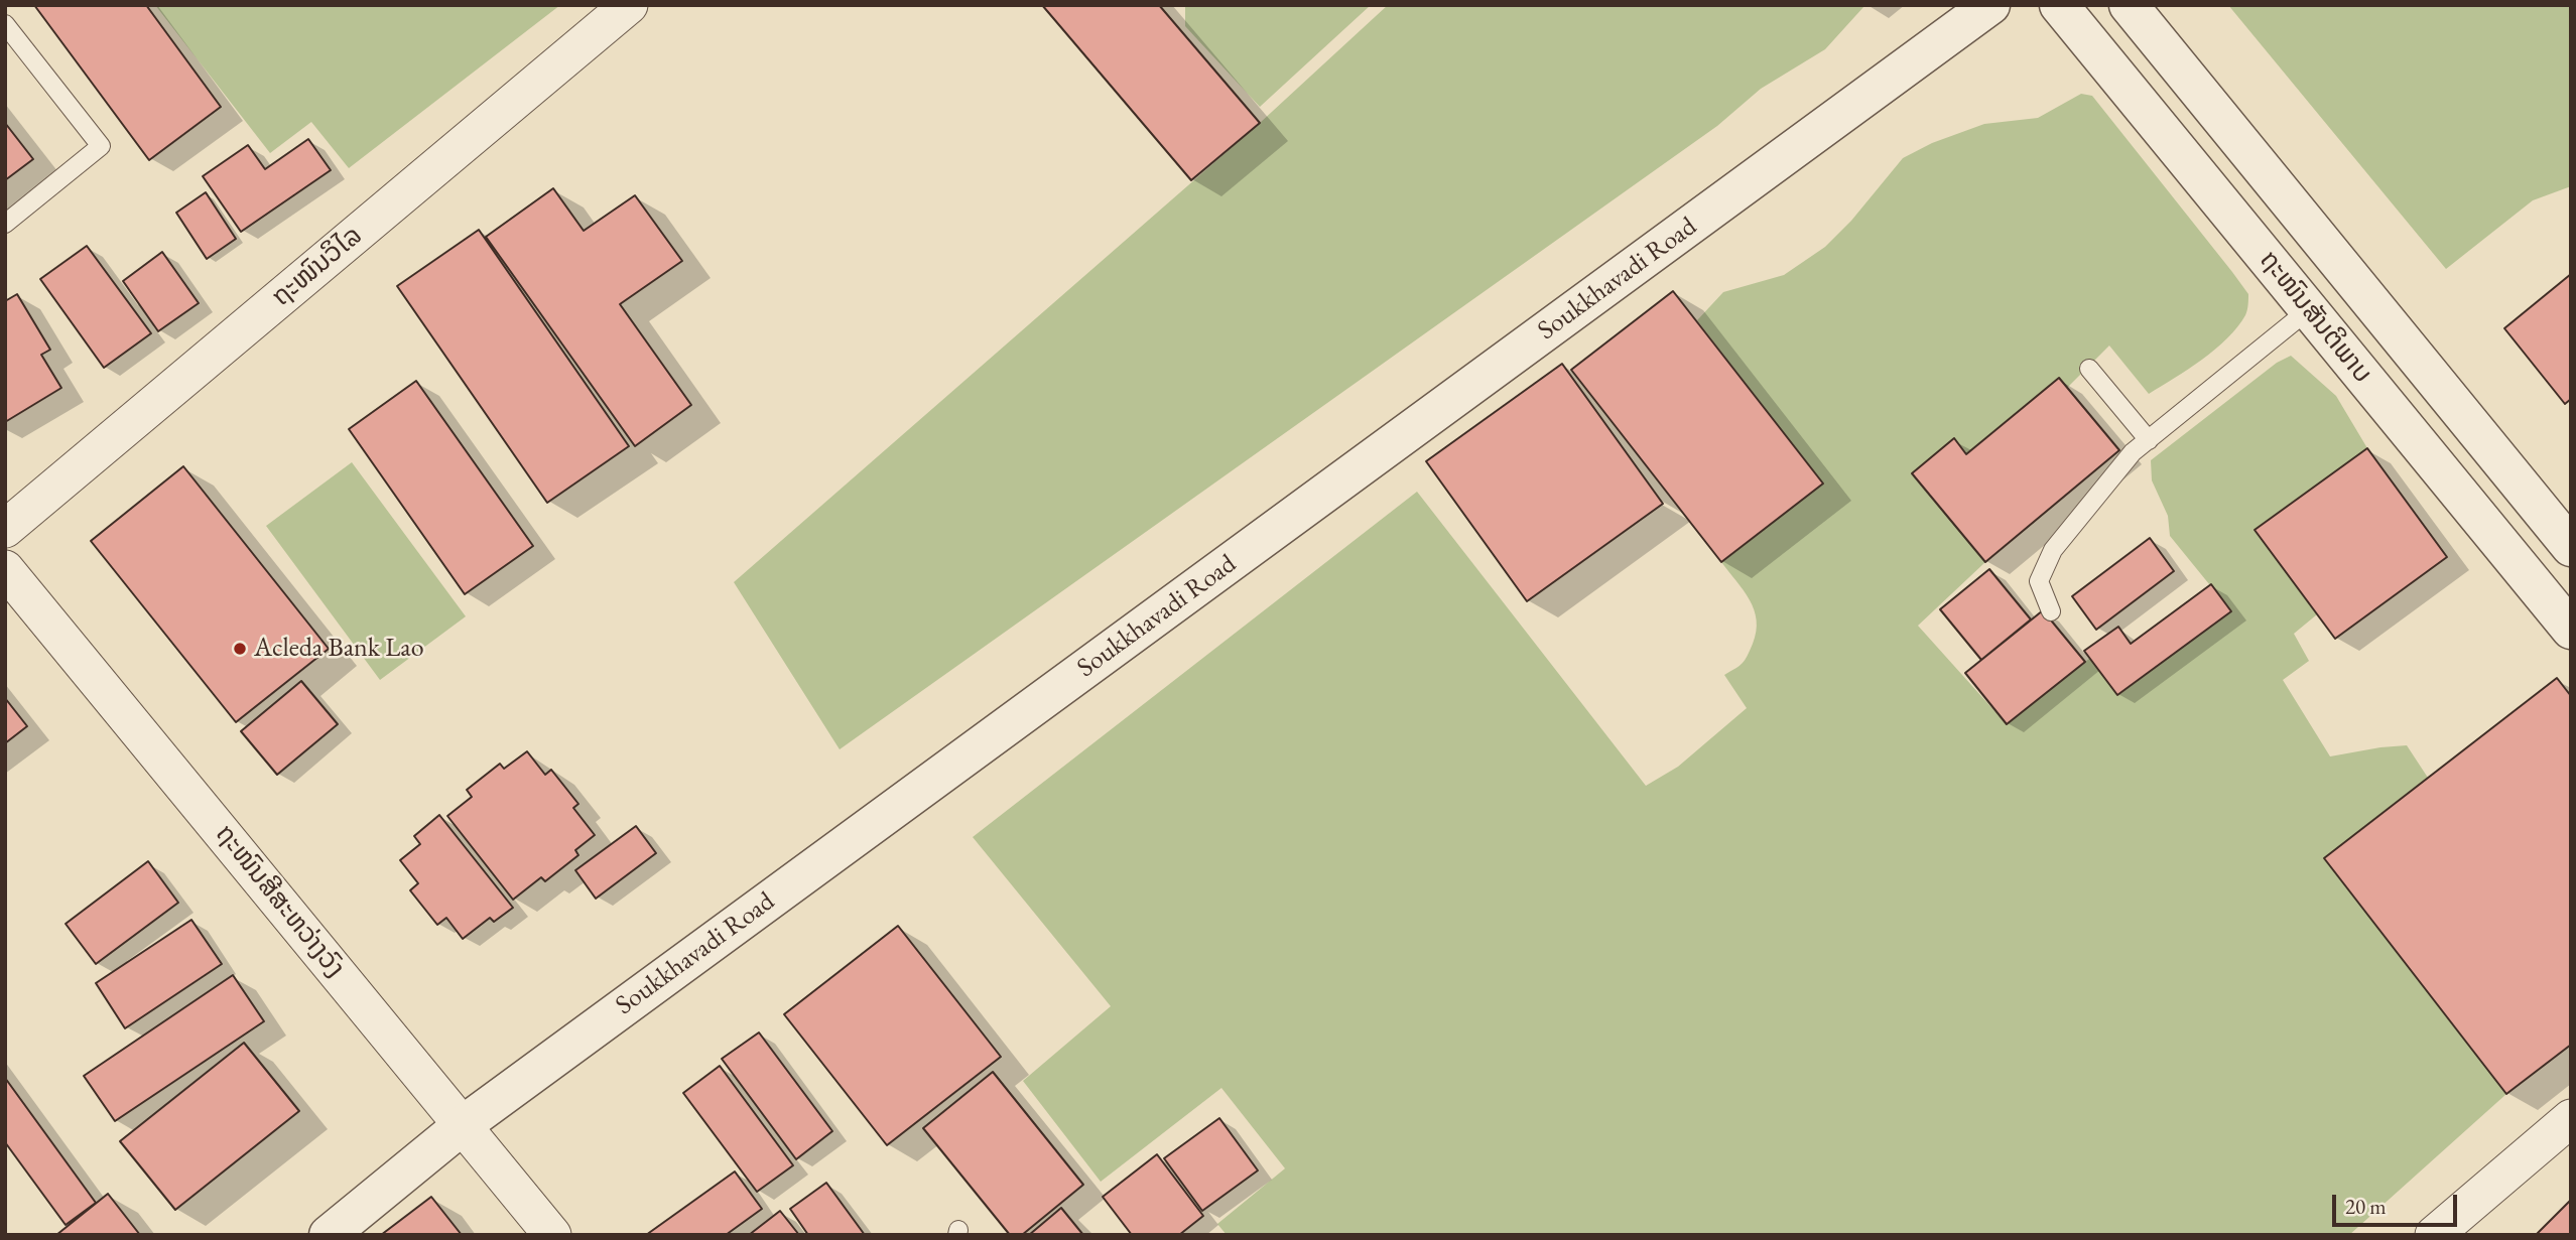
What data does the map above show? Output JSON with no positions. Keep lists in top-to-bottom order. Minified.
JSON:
{"streets":{"street":["ຖະໜົນວິໄລ","Soukkhavadi Road","ຖະໜົນສັນຕິພາບ","ຖະໜົນສີສະຫວ່າງວົງ"]},"crossings":[["Soukkhavadi Road","ຖະໜົນສີສະຫວ່າງວົງ"]],"places":["Acleda Bank Lao"],"scale_bar":"20 m"}
